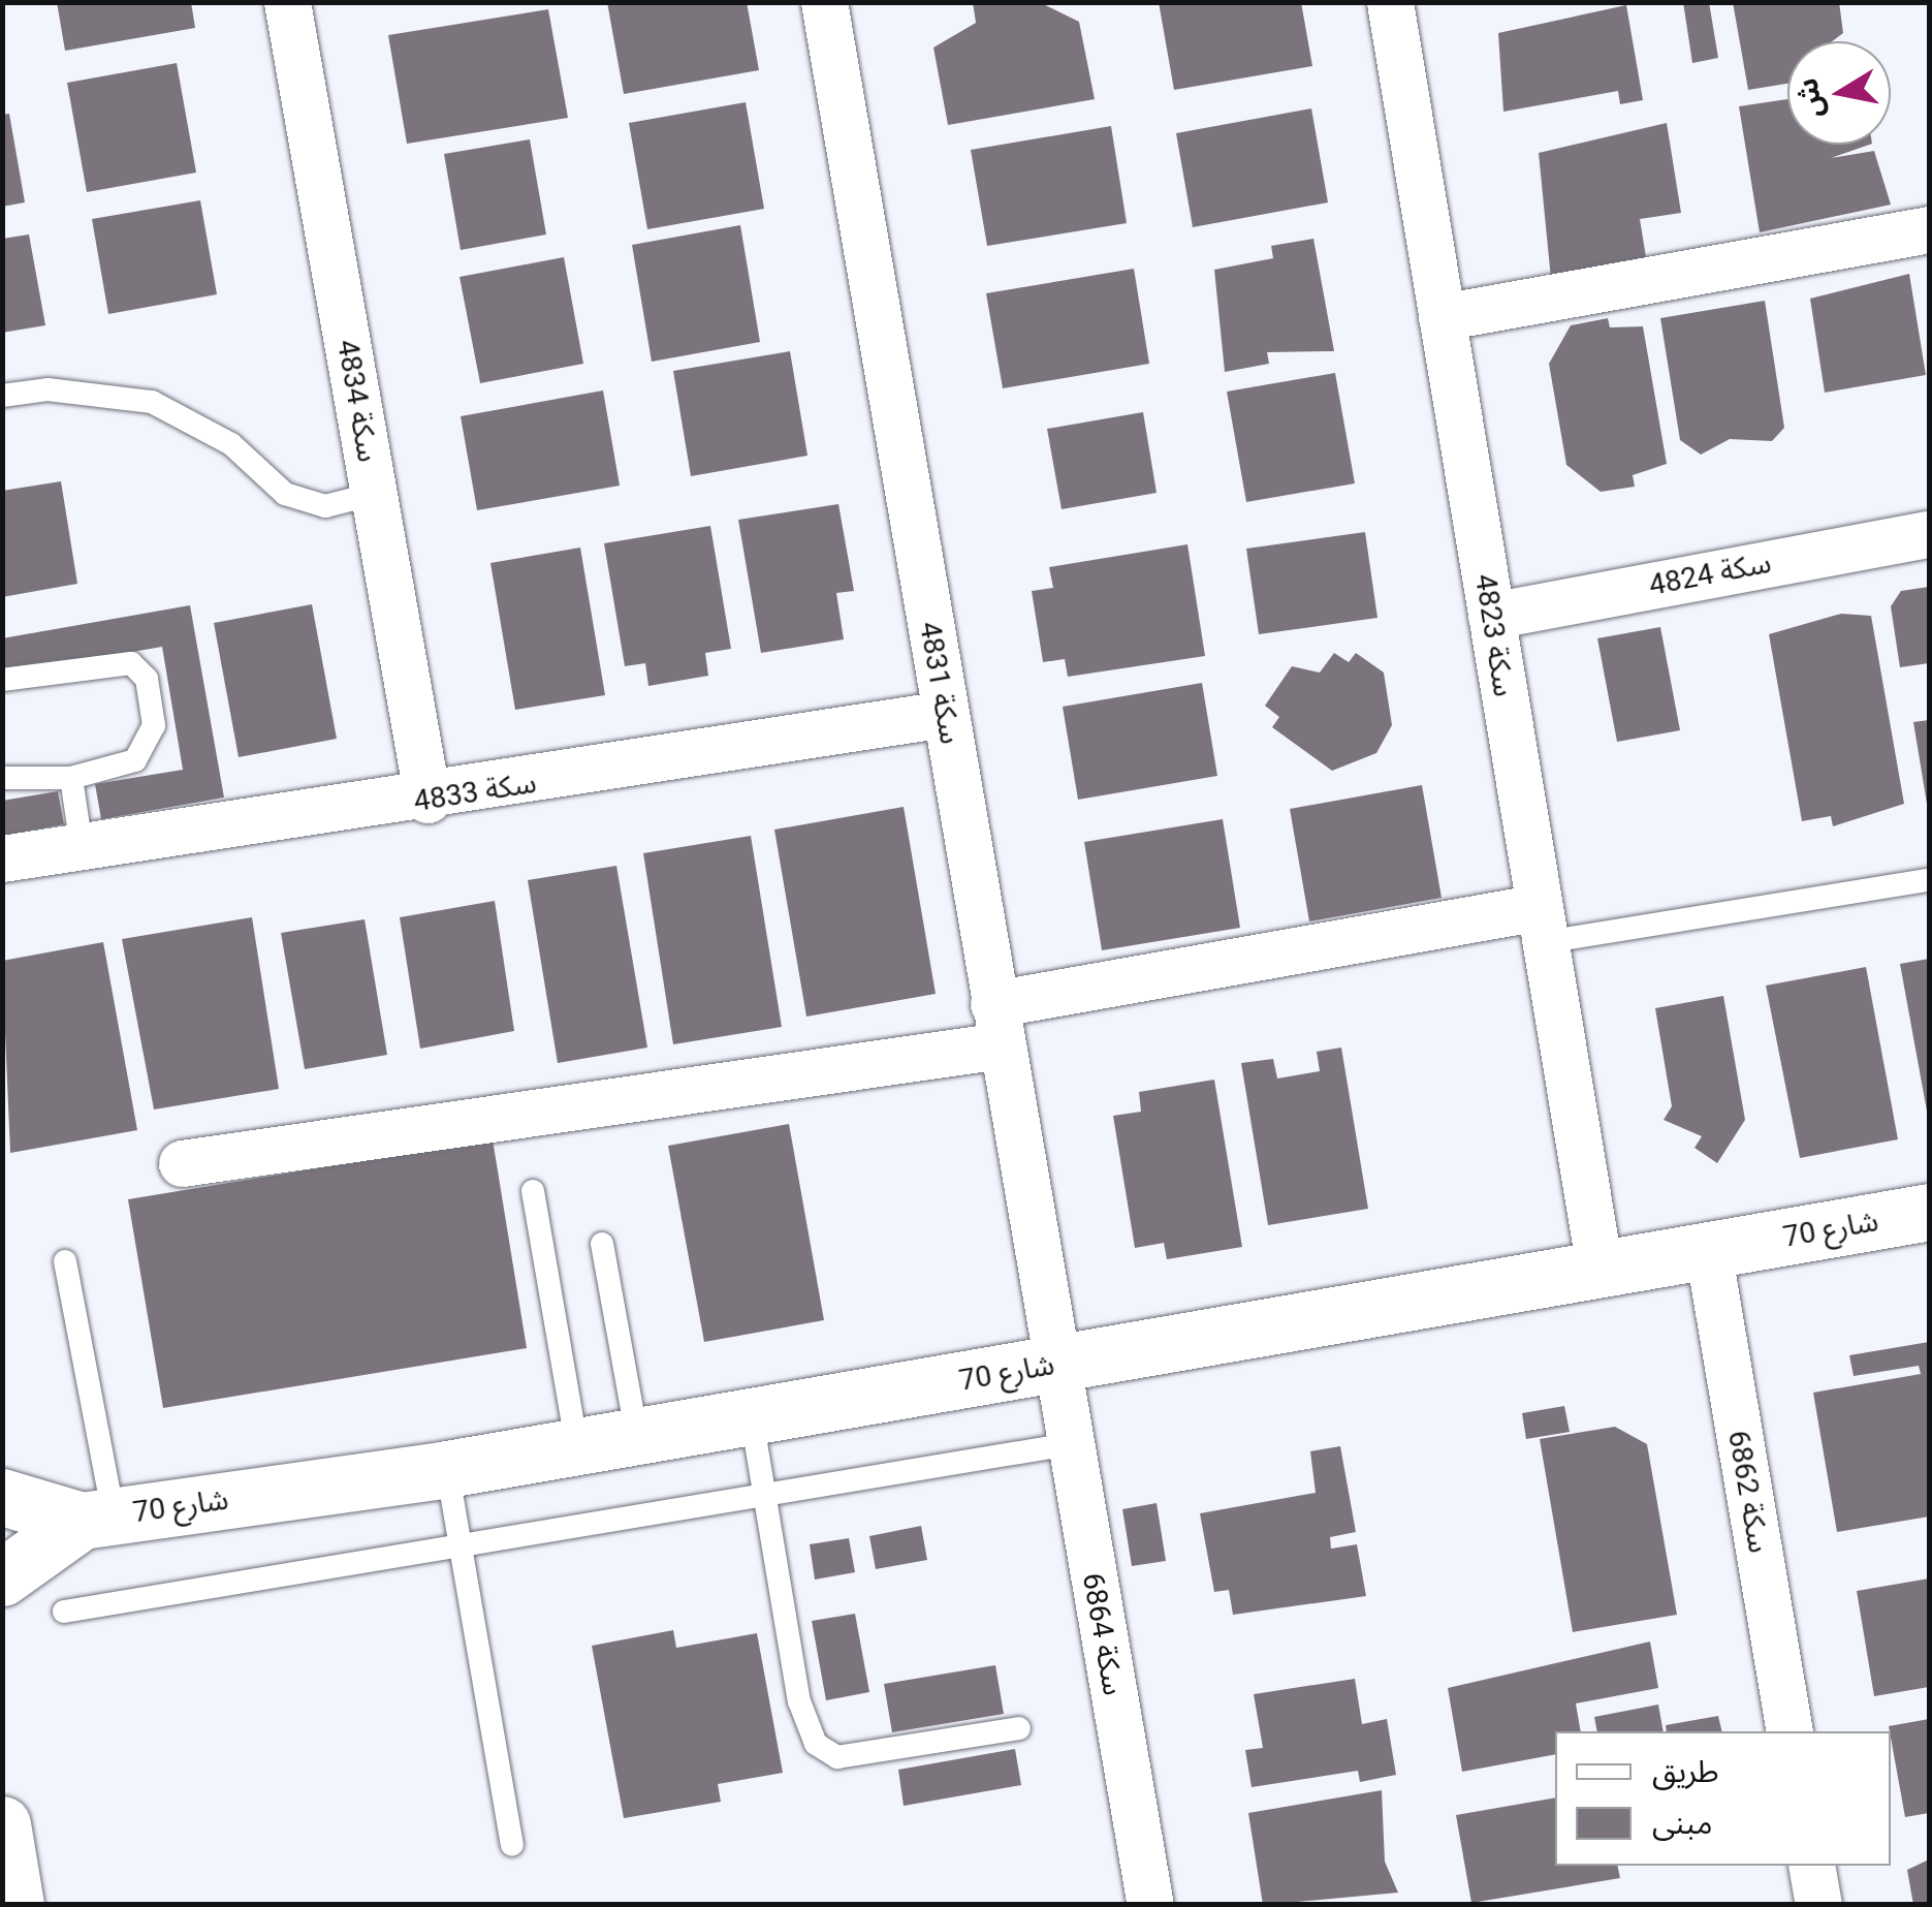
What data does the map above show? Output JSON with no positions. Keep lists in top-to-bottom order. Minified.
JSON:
{"streets":{"street":["سكة 4834","سكة 4824","سكة 4823","سكة 4831","سكة 4833","شارع 70","سكة 6862","سكة 6864"]},"crossings":[["سكة 4834","سكة 4833"],["سكة 4824","سكة 4823"],["سكة 4823","شارع 70"],["سكة 4831","سكة 4833"],["سكة 4831","شارع 70"],["سكة 4831","سكة 6864"],["شارع 70","سكة 6862"],["شارع 70","سكة 6864"]],"legend":["طريق","مبنى"],"north":"left"}
